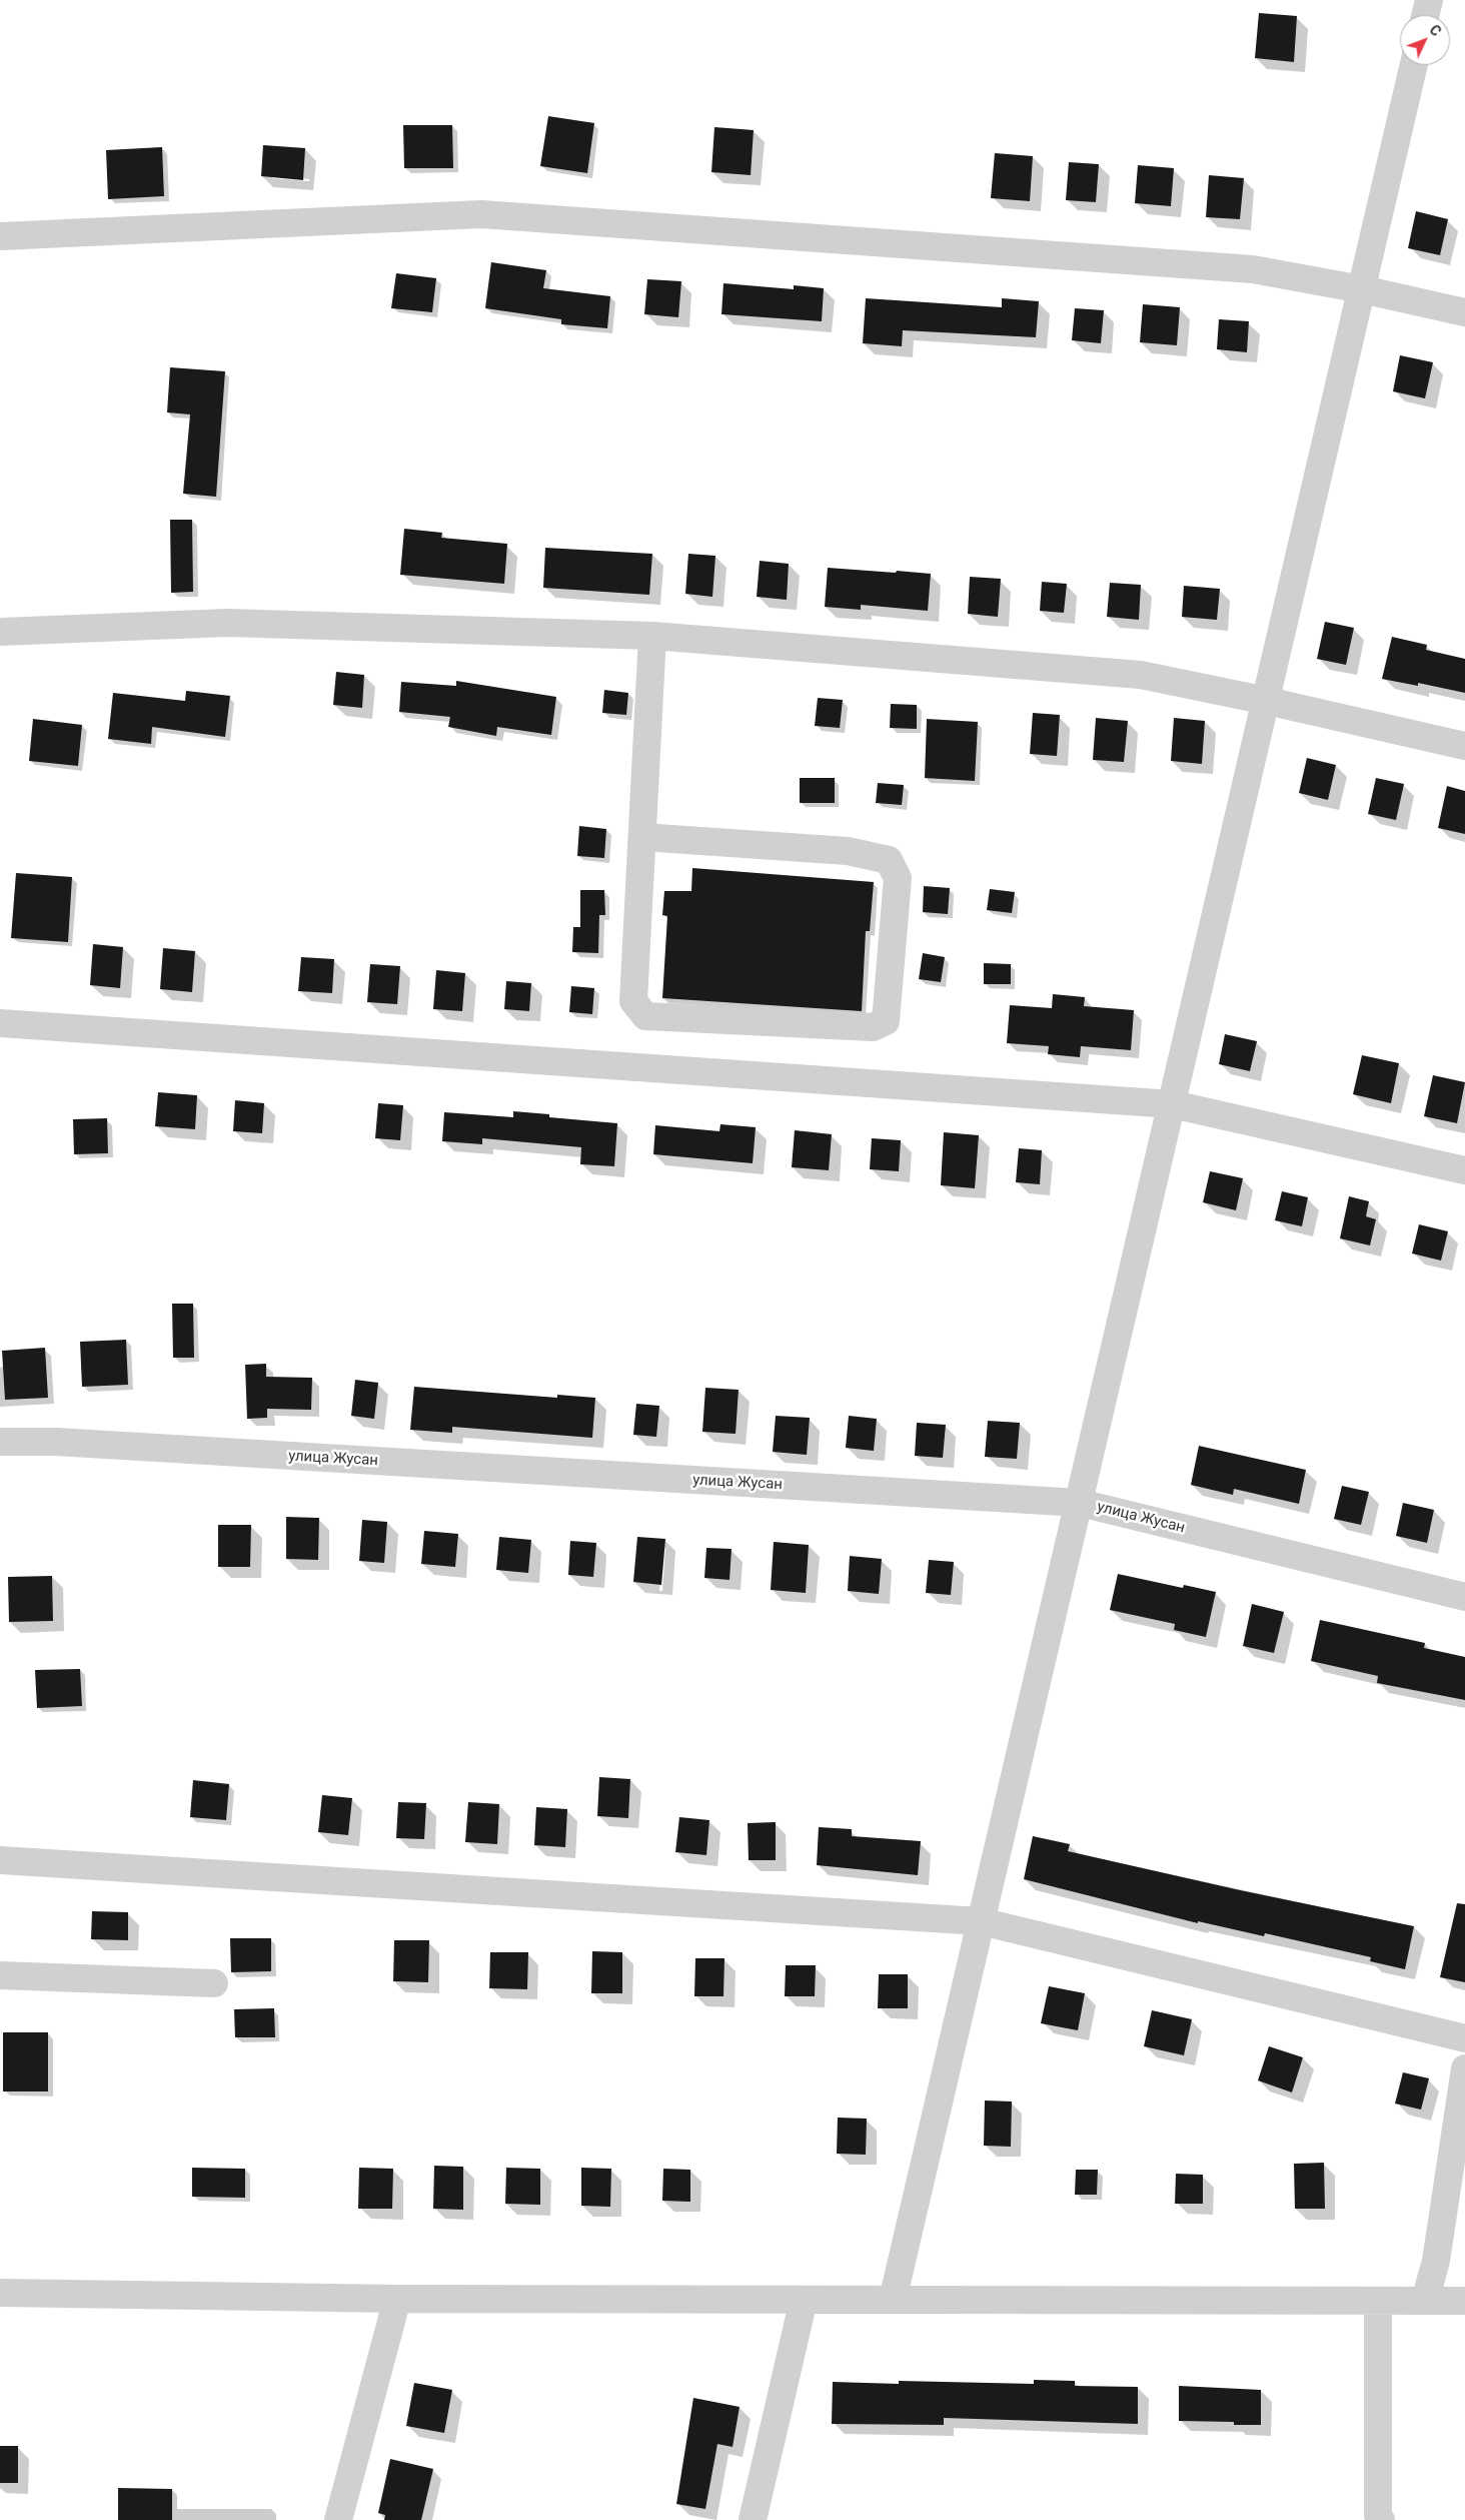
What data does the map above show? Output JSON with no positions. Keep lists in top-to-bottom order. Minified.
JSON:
{"streets":{"street":["улица Жусан"]},"north":"top right"}
